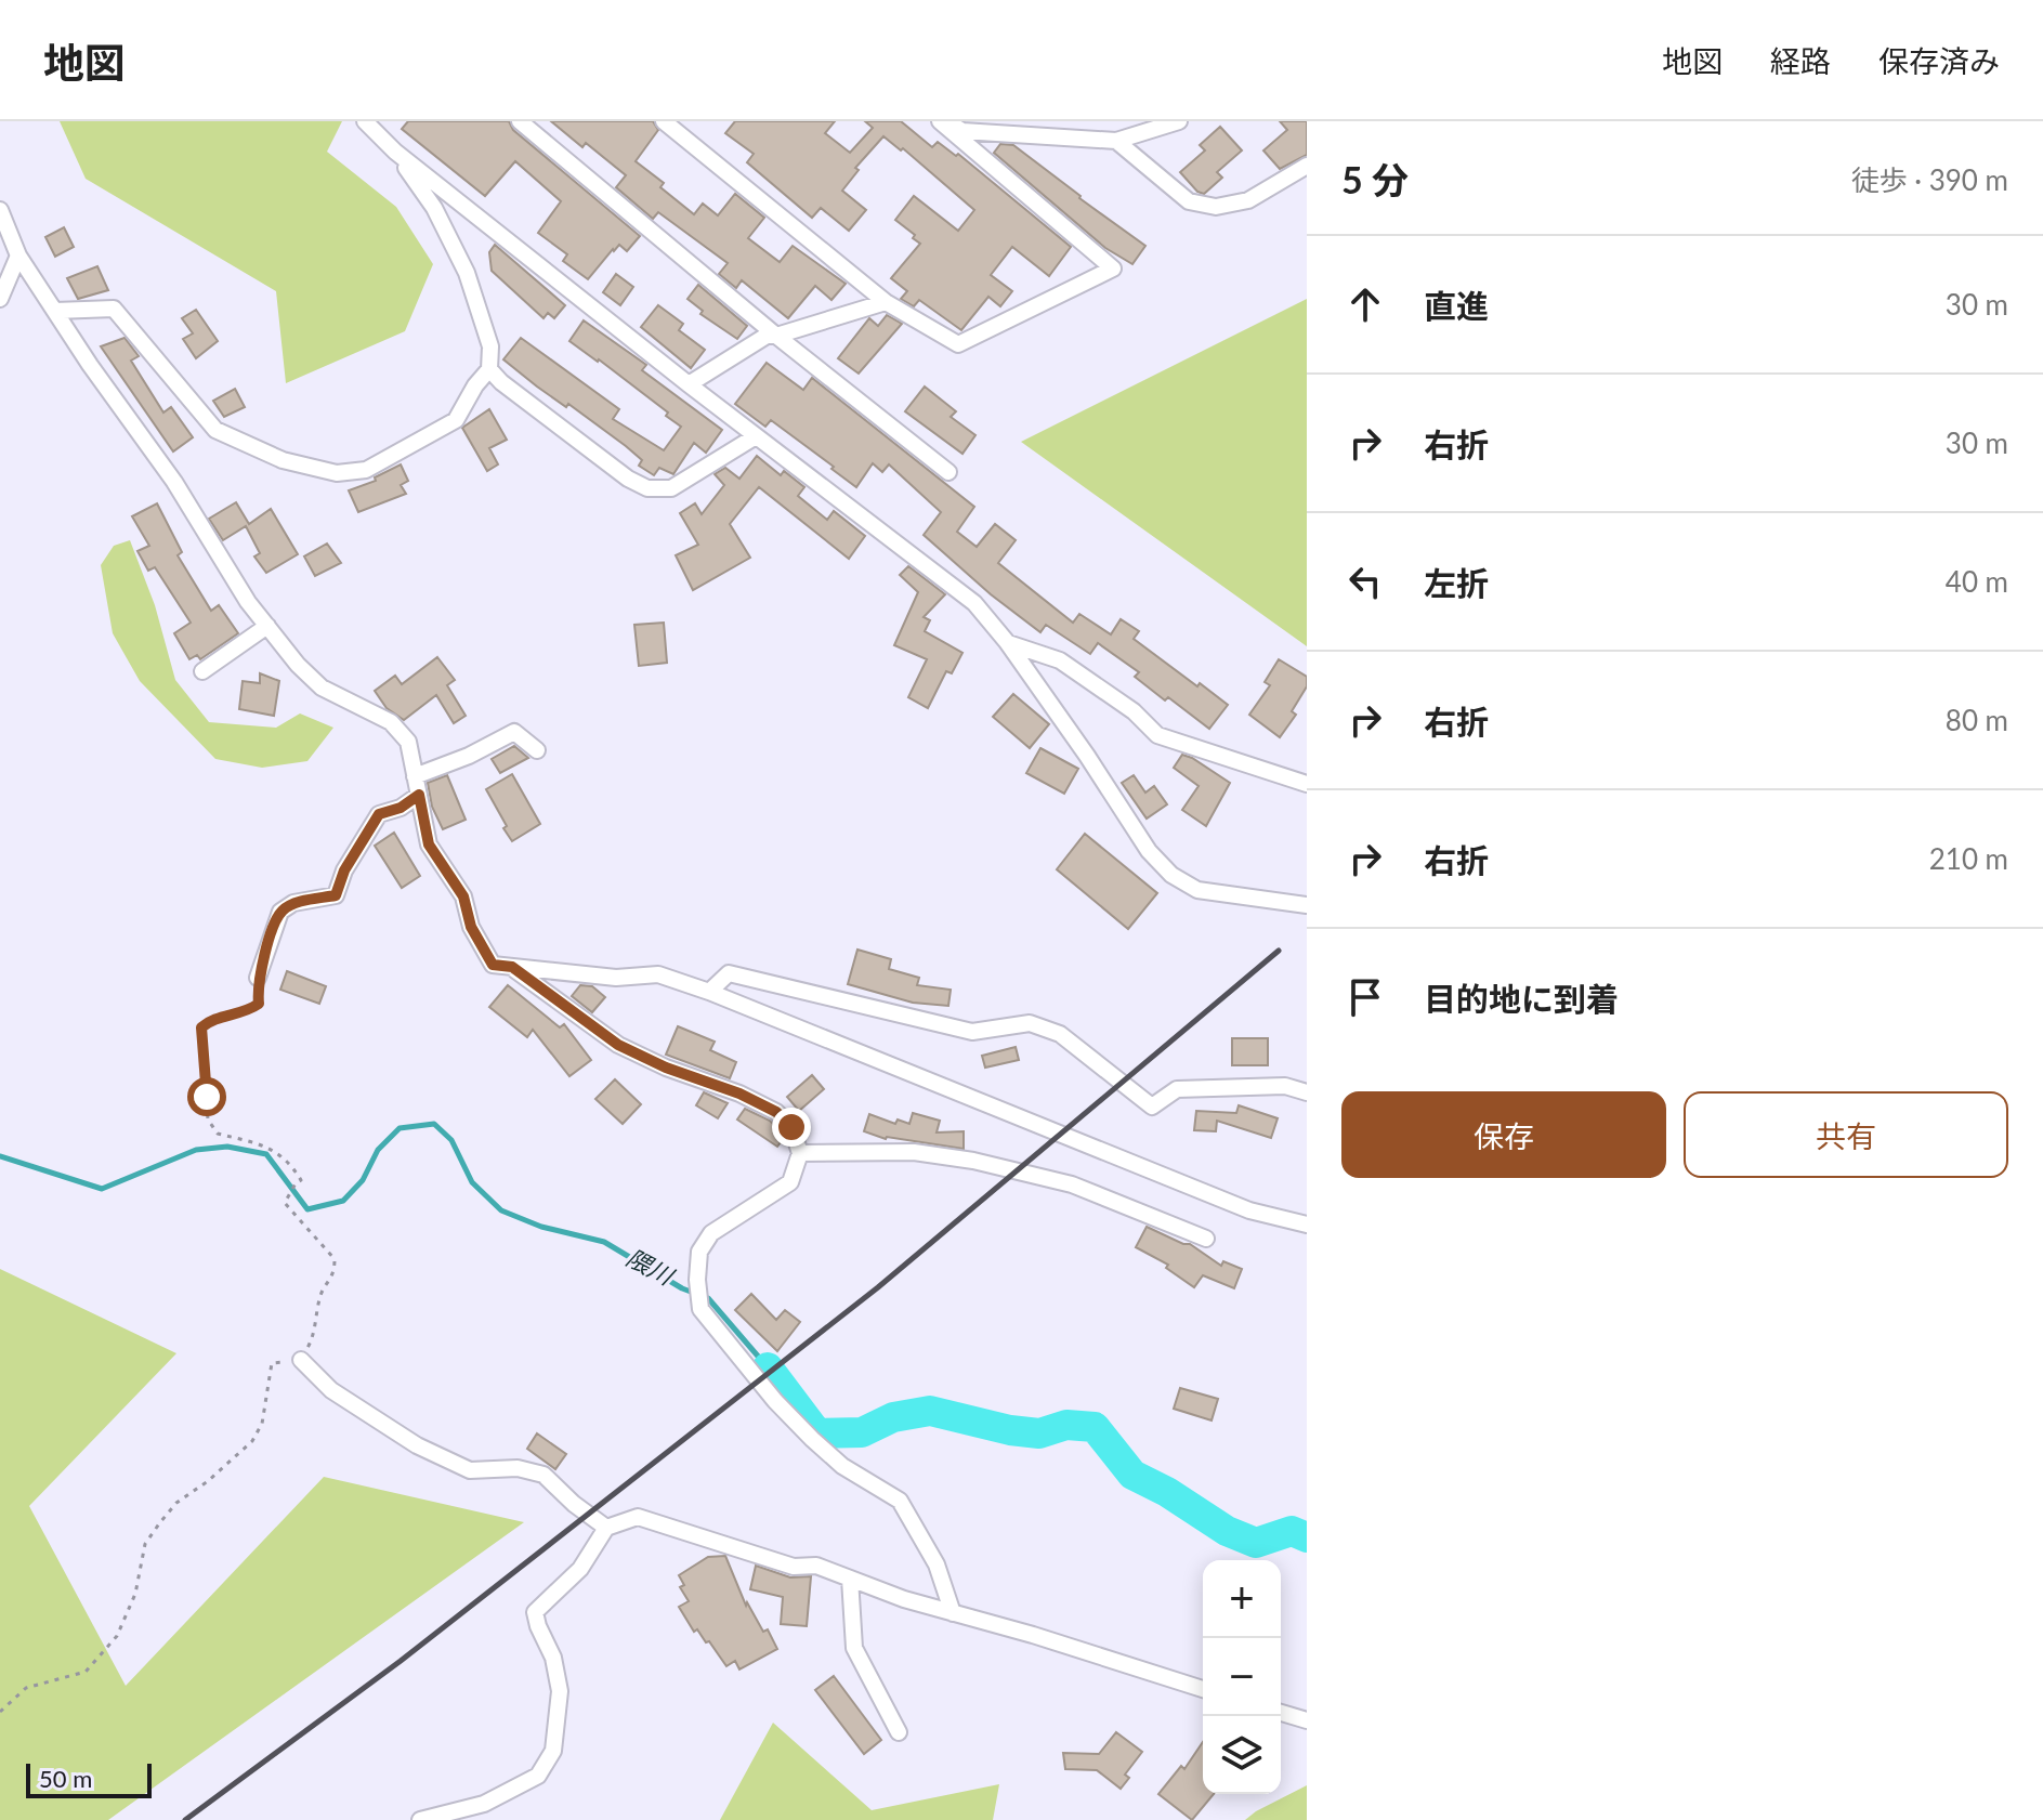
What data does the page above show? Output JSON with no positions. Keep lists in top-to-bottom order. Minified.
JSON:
{"water":["隈川"],"scale_bar":"50 m","page":{"header":"地図","nav":["地図","経路","保存済み"],"heading":["5 分","徒歩 · 390 m"],"list":[["直進","30 m"],["右折","30 m"],["左折","40 m"],["右折","80 m"],["右折","210 m"],"目的地に到着"],"buttons":["保存","共有"],"map_buttons":["+","−"],"scale":"50 m"}}
